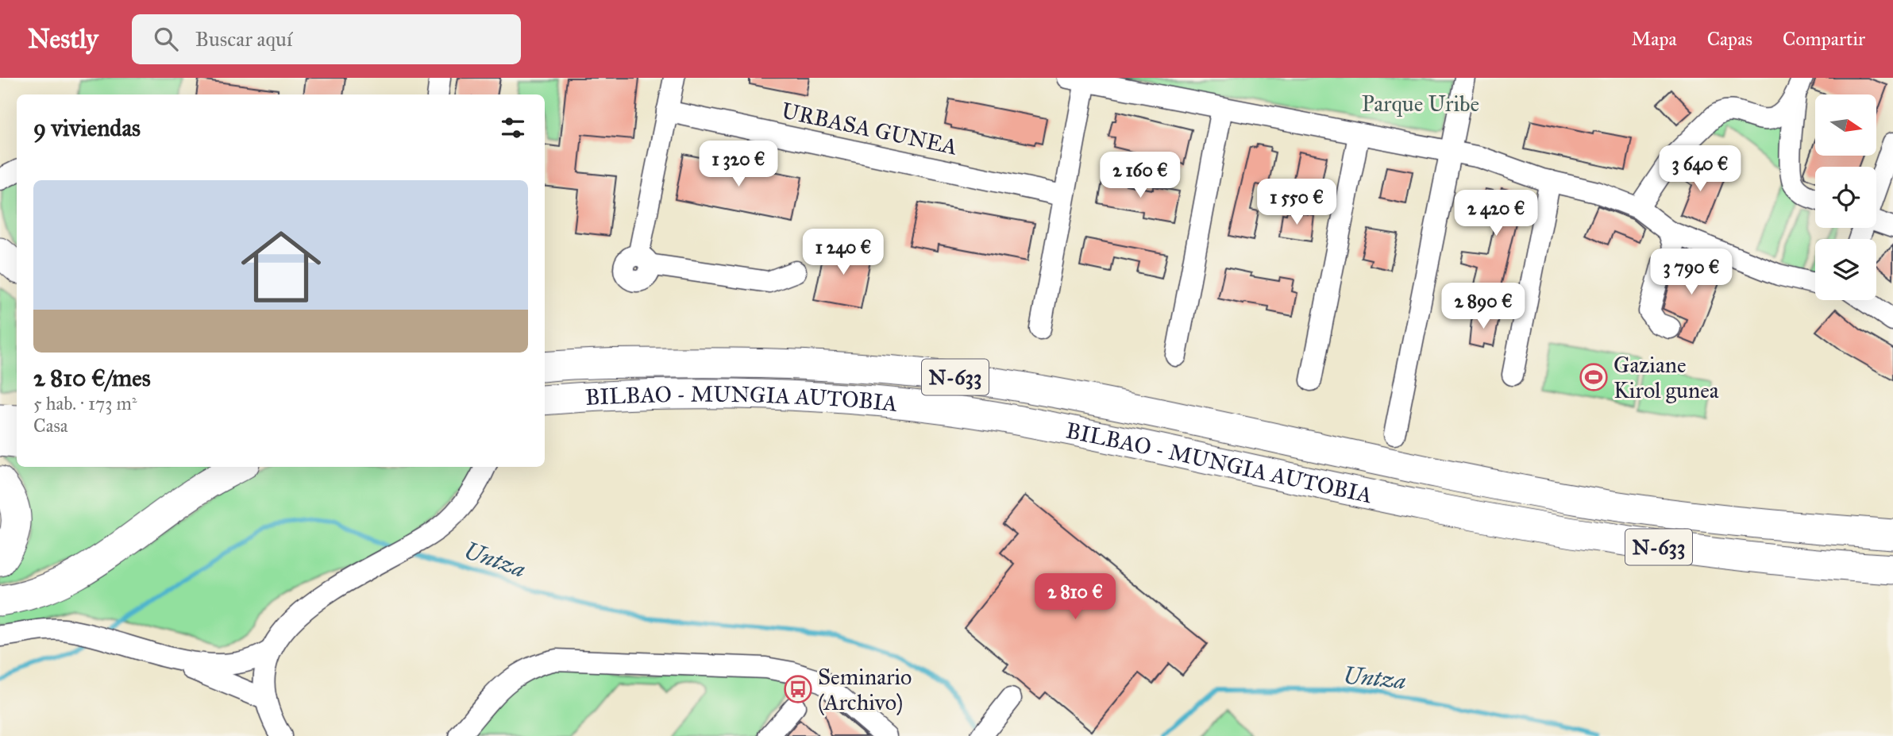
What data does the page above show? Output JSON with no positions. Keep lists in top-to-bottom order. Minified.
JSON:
{"streets":{"highway":["N-633","BILBAO - MUNGIA AUTOBIA"],"street":["URBASA GUNEA"]},"water":["Untza"],"parks":["Parque Uribe"],"places":{"sports":["Gaziane Kirol gunea"],"bus stop":["Seminario (Archivo)"]},"north":"right","page":{"header":"Nestly","search":"Buscar aquí","nav":["Mapa","Capas","Compartir"],"heading":"9 viviendas","price":["1 320 €","3 640 €","2 160 €","1 550 €","2 420 €","1 240 €","3 790 €","2 890 €","2 810 €"],"list":[{"name":"2 810 €/mes","note":"5 hab. · 173 m² · Casa"}]}}
